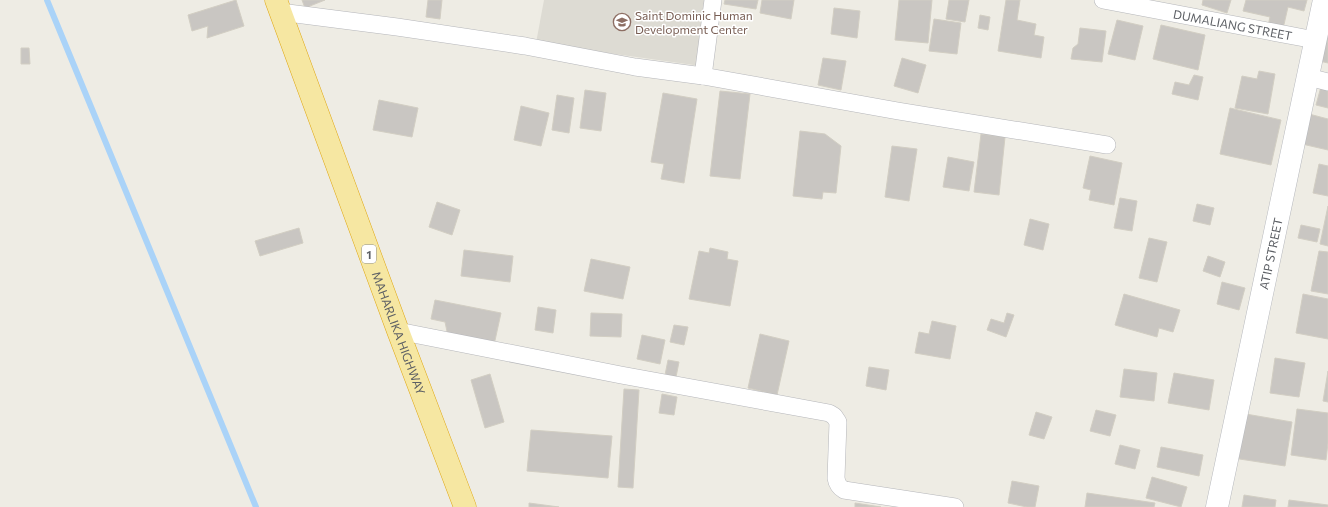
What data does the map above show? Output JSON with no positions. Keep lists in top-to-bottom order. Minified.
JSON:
{"streets":{"highway":["1","MAHARLIKA HIGHWAY"],"main road":["ATIP STREET"],"street":["DUMALIANG STREET"]},"crossings":[["DUMALIANG STREET","ATIP STREET"]],"places":{"school or university":["Saint Dominic Human Development Center"]}}
